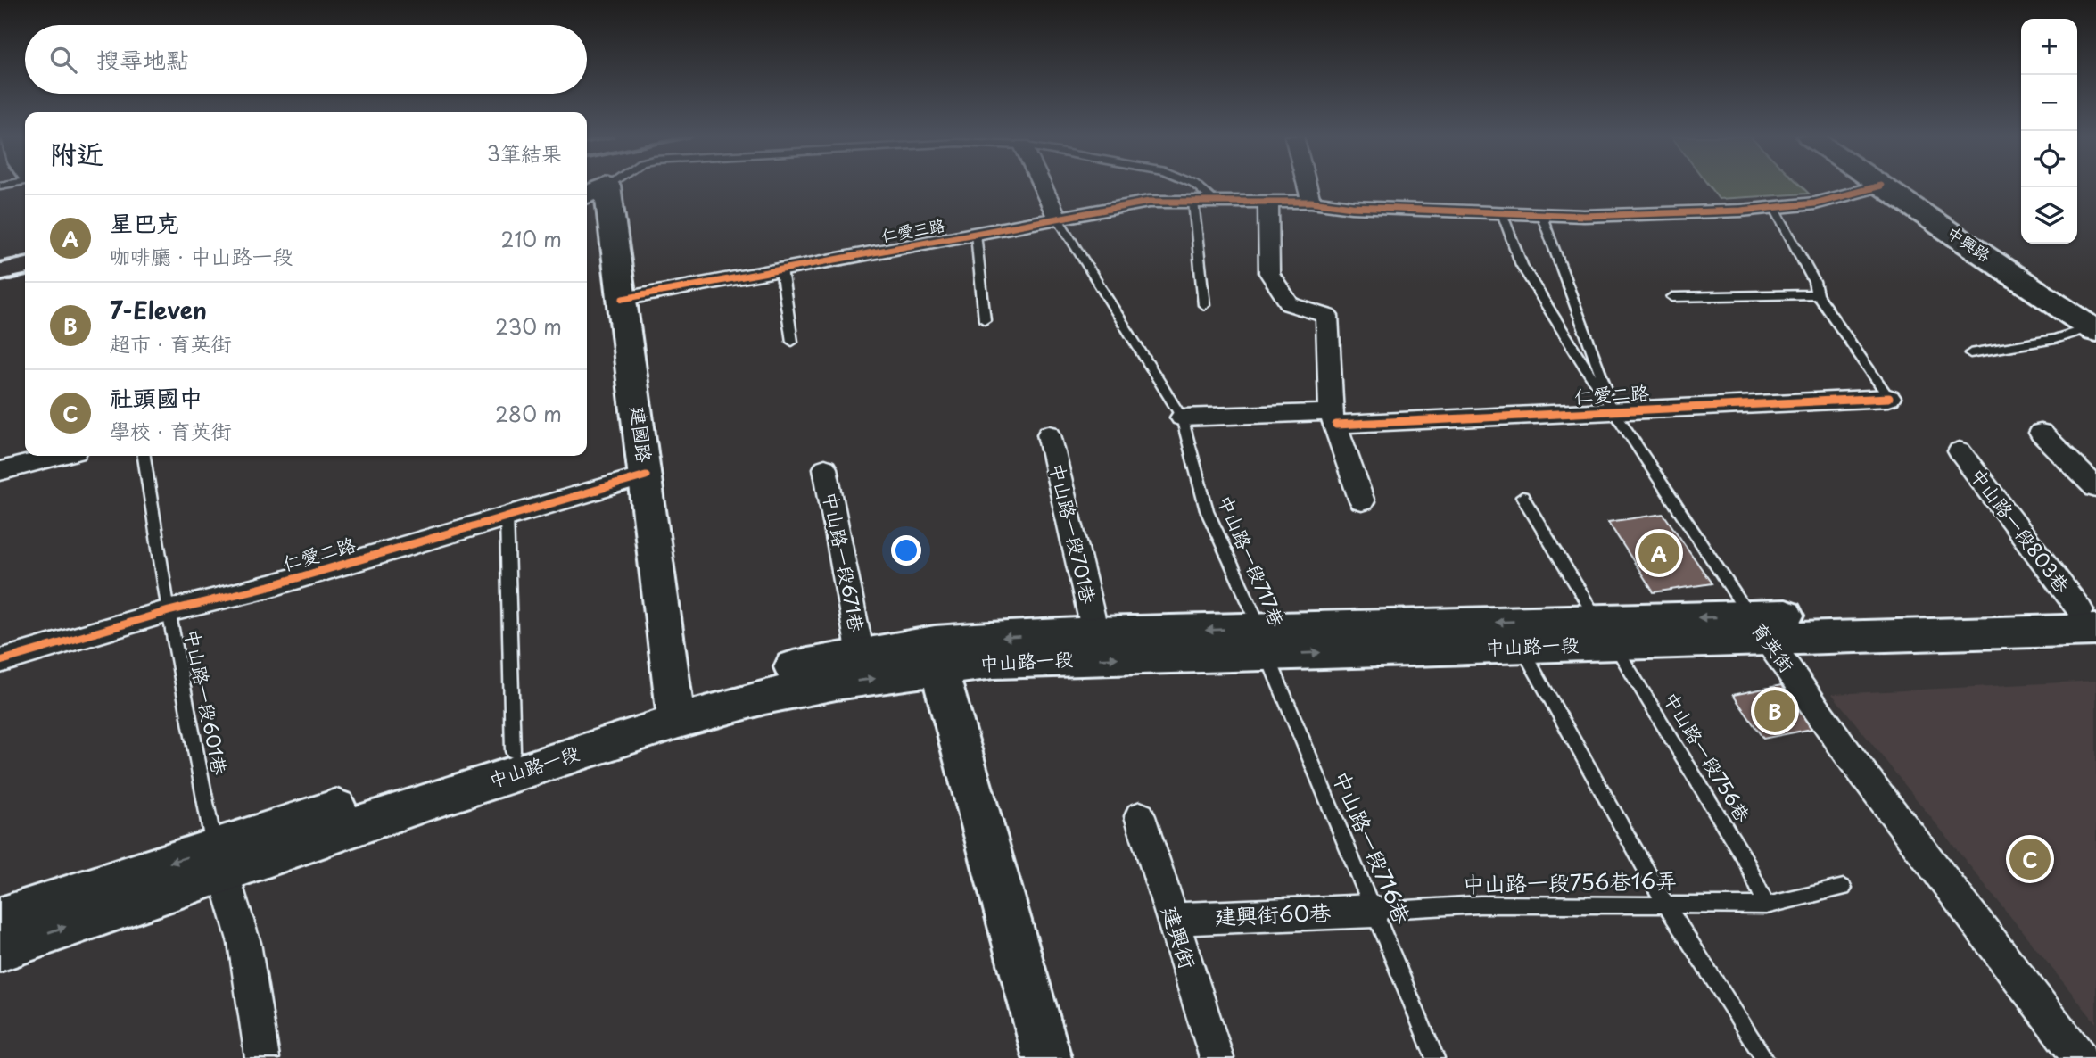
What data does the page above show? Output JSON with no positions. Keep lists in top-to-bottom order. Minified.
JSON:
{"streets":{"main road":["中興路","建國路","中山路一段"],"street":["仁愛三路","仁愛二路","中山路一段803巷","中山路一段701巷","中山路一段671巷","育英街","建興街60巷","建興街"],"lane":["中山路一段717巷","中山路一段601巷","中山路一段756巷","中山路一段716巷","中山路一段756巷16弄"]},"crossings":[["仁愛三路","建國路"],["仁愛三路","中山路一段717巷"],["仁愛三路","育英街"],["仁愛二路","建國路"],["仁愛二路","中山路一段717巷"],["仁愛二路","育英街"],["仁愛二路","中山路一段601巷"],["建國路","中山路一段"],["中山路一段803巷","中山路一段"],["中山路一段701巷","中山路一段"],["中山路一段717巷","中山路一段"],["中山路一段717巷","中山路一段716巷"],["中山路一段671巷","中山路一段"],["中山路一段","育英街"],["中山路一段","中山路一段601巷"],["中山路一段","中山路一段756巷"],["中山路一段","中山路一段716巷"],["中山路一段756巷","中山路一段756巷16弄"],["中山路一段716巷","中山路一段756巷16弄"],["中山路一段716巷","建興街60巷"],["中山路一段756巷16弄","建興街60巷"],["建興街60巷","建興街"]],"page":{"map_buttons":["+","−"],"search":"搜尋地點","heading":["附近","3筆結果"],"list":[{"mark":"A","name":"星巴克","note":"咖啡廳 · 中山路一段","value":"210 m"},{"mark":"B","name":"7-Eleven","note":"超市 · 育英街","value":"230 m"},{"mark":"C","name":"社頭國中","note":"學校 · 育英街","value":"280 m"}],"pins":["A","B","C"]}}
